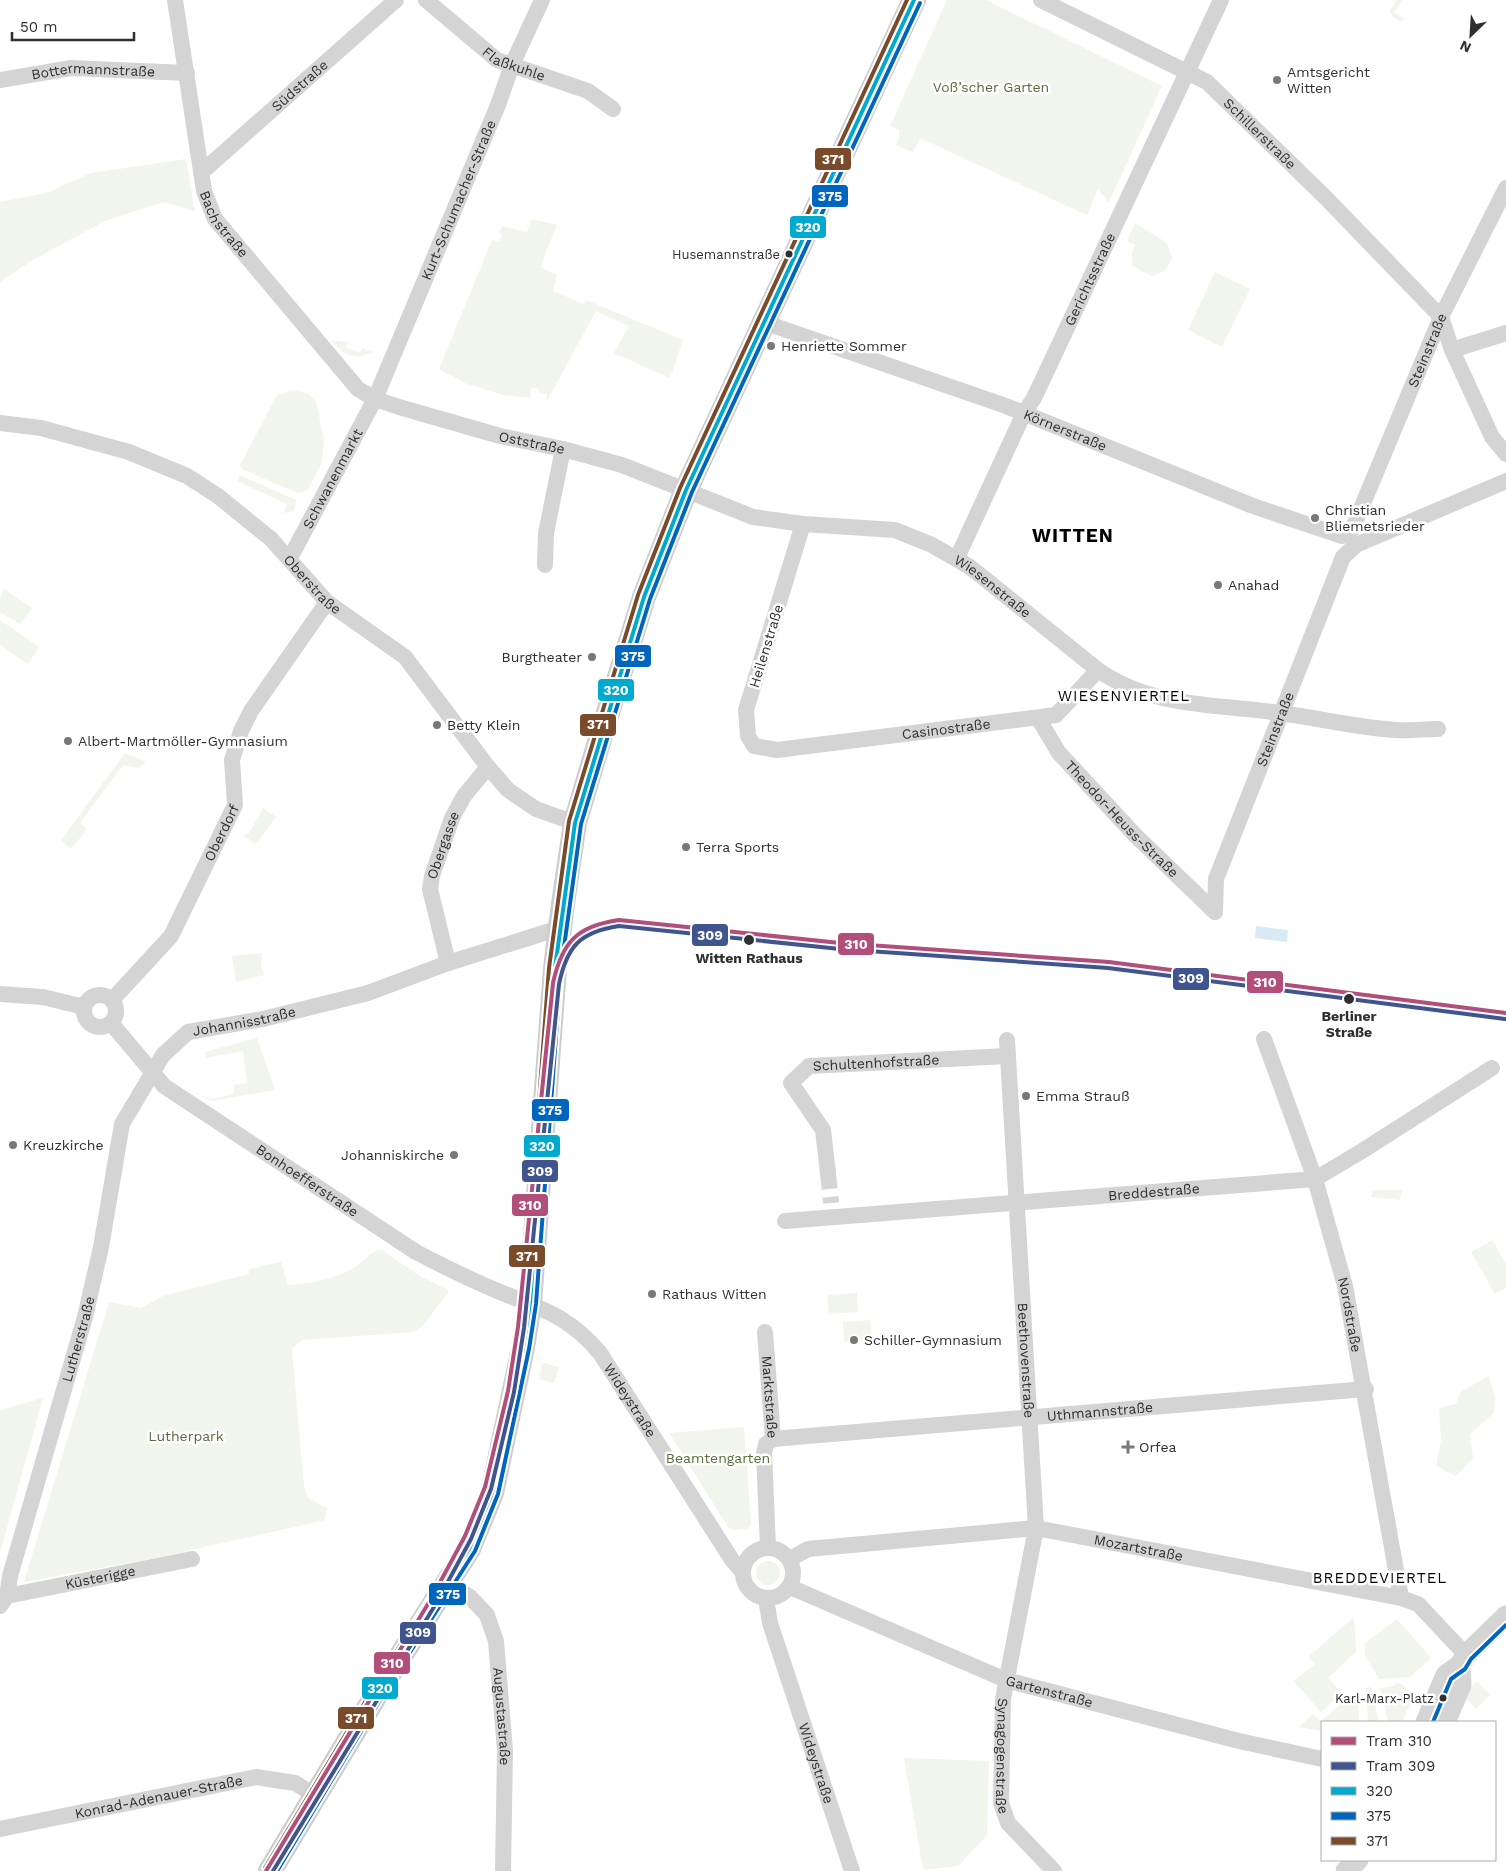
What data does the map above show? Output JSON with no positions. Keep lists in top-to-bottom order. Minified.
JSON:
{"streets":{"street":["Flaßkuhle","Bottermannstraße","Südstraße","Schillerstraße","Kurt-Schumacher-Straße","Bachstraße","Gerichtsstraße","Steinstraße","Körnerstraße","Oststraße","Schwanenmarkt","Oberstraße","Wiesenstraße","Heilenstraße","Casinostraße","Theodor-Heuss-Straße","Oberdorf","Obergasse","Johannisstraße","Schultenhofstraße","Bonhoefferstraße","Breddestraße","Nordstraße","Lutherstraße","Beethovenstraße","Marktstraße","Wideystraße","Uthmannstraße","Mozartstraße","Küsterigge","Gartenstraße","Augustastraße","Synagogenstraße","Konrad-Adenauer-Straße"]},"crossings":[["Flaßkuhle","Kurt-Schumacher-Straße"],["Bottermannstraße","Bachstraße"],["Südstraße","Bachstraße"],["Schillerstraße","Gerichtsstraße"],["Schillerstraße","Steinstraße"],["Kurt-Schumacher-Straße","Bachstraße"],["Kurt-Schumacher-Straße","Oststraße"],["Kurt-Schumacher-Straße","Schwanenmarkt"],["Bachstraße","Oststraße"],["Bachstraße","Schwanenmarkt"],["Gerichtsstraße","Körnerstraße"],["Gerichtsstraße","Wiesenstraße"],["Steinstraße","Körnerstraße"],["Steinstraße","Wiesenstraße"],["Steinstraße","Theodor-Heuss-Straße"],["Oststraße","Schwanenmarkt"],["Oststraße","Wiesenstraße"],["Schwanenmarkt","Oberstraße"],["Oberstraße","Oberdorf"],["Oberstraße","Obergasse"],["Wiesenstraße","Heilenstraße"],["Wiesenstraße","Casinostraße"],["Heilenstraße","Casinostraße"],["Casinostraße","Theodor-Heuss-Straße"],["Oberdorf","Bonhoefferstraße"],["Obergasse","Johannisstraße"],["Johannisstraße","Bonhoefferstraße"],["Johannisstraße","Lutherstraße"],["Schultenhofstraße","Beethovenstraße"],["Bonhoefferstraße","Lutherstraße"],["Bonhoefferstraße","Wideystraße"],["Breddestraße","Nordstraße"],["Breddestraße","Beethovenstraße"],["Nordstraße","Uthmannstraße"],["Nordstraße","Mozartstraße"],["Lutherstraße","Küsterigge"],["Beethovenstraße","Uthmannstraße"],["Beethovenstraße","Mozartstraße"],["Beethovenstraße","Gartenstraße"],["Beethovenstraße","Synagogenstraße"],["Marktstraße","Wideystraße"],["Marktstraße","Uthmannstraße"],["Marktstraße","Mozartstraße"],["Marktstraße","Gartenstraße"],["Wideystraße","Mozartstraße"],["Wideystraße","Gartenstraße"],["Mozartstraße","Gartenstraße"],["Gartenstraße","Synagogenstraße"]],"districts":["WITTEN","WIESENVIERTEL","BREDDEVIERTEL"],"parks":["Voß’scher Garten","Lutherpark","Beamtengarten"],"places":{"other":["Amtsgericht Witten","Husemannstraße","Henriette Sommer","Christian Bliemetsrieder","Anahad","Burgtheater","Betty Klein","Albert-Martmöller-Gymnasium","Terra Sports","Witten Rathaus","Berliner Straße","Emma Strauß","Kreuzkirche","Johanniskirche","Rathaus Witten","Schiller-Gymnasium","Karl-Marx-Platz"],"health":["Orfea"]},"lines":["transit line 320","transit line 371","transit line 375","tram line 310","tram line 309"],"legend":["Tram 310","Tram 309","320","375","371"],"scale_bar":"50 m","north":"bottom left"}
